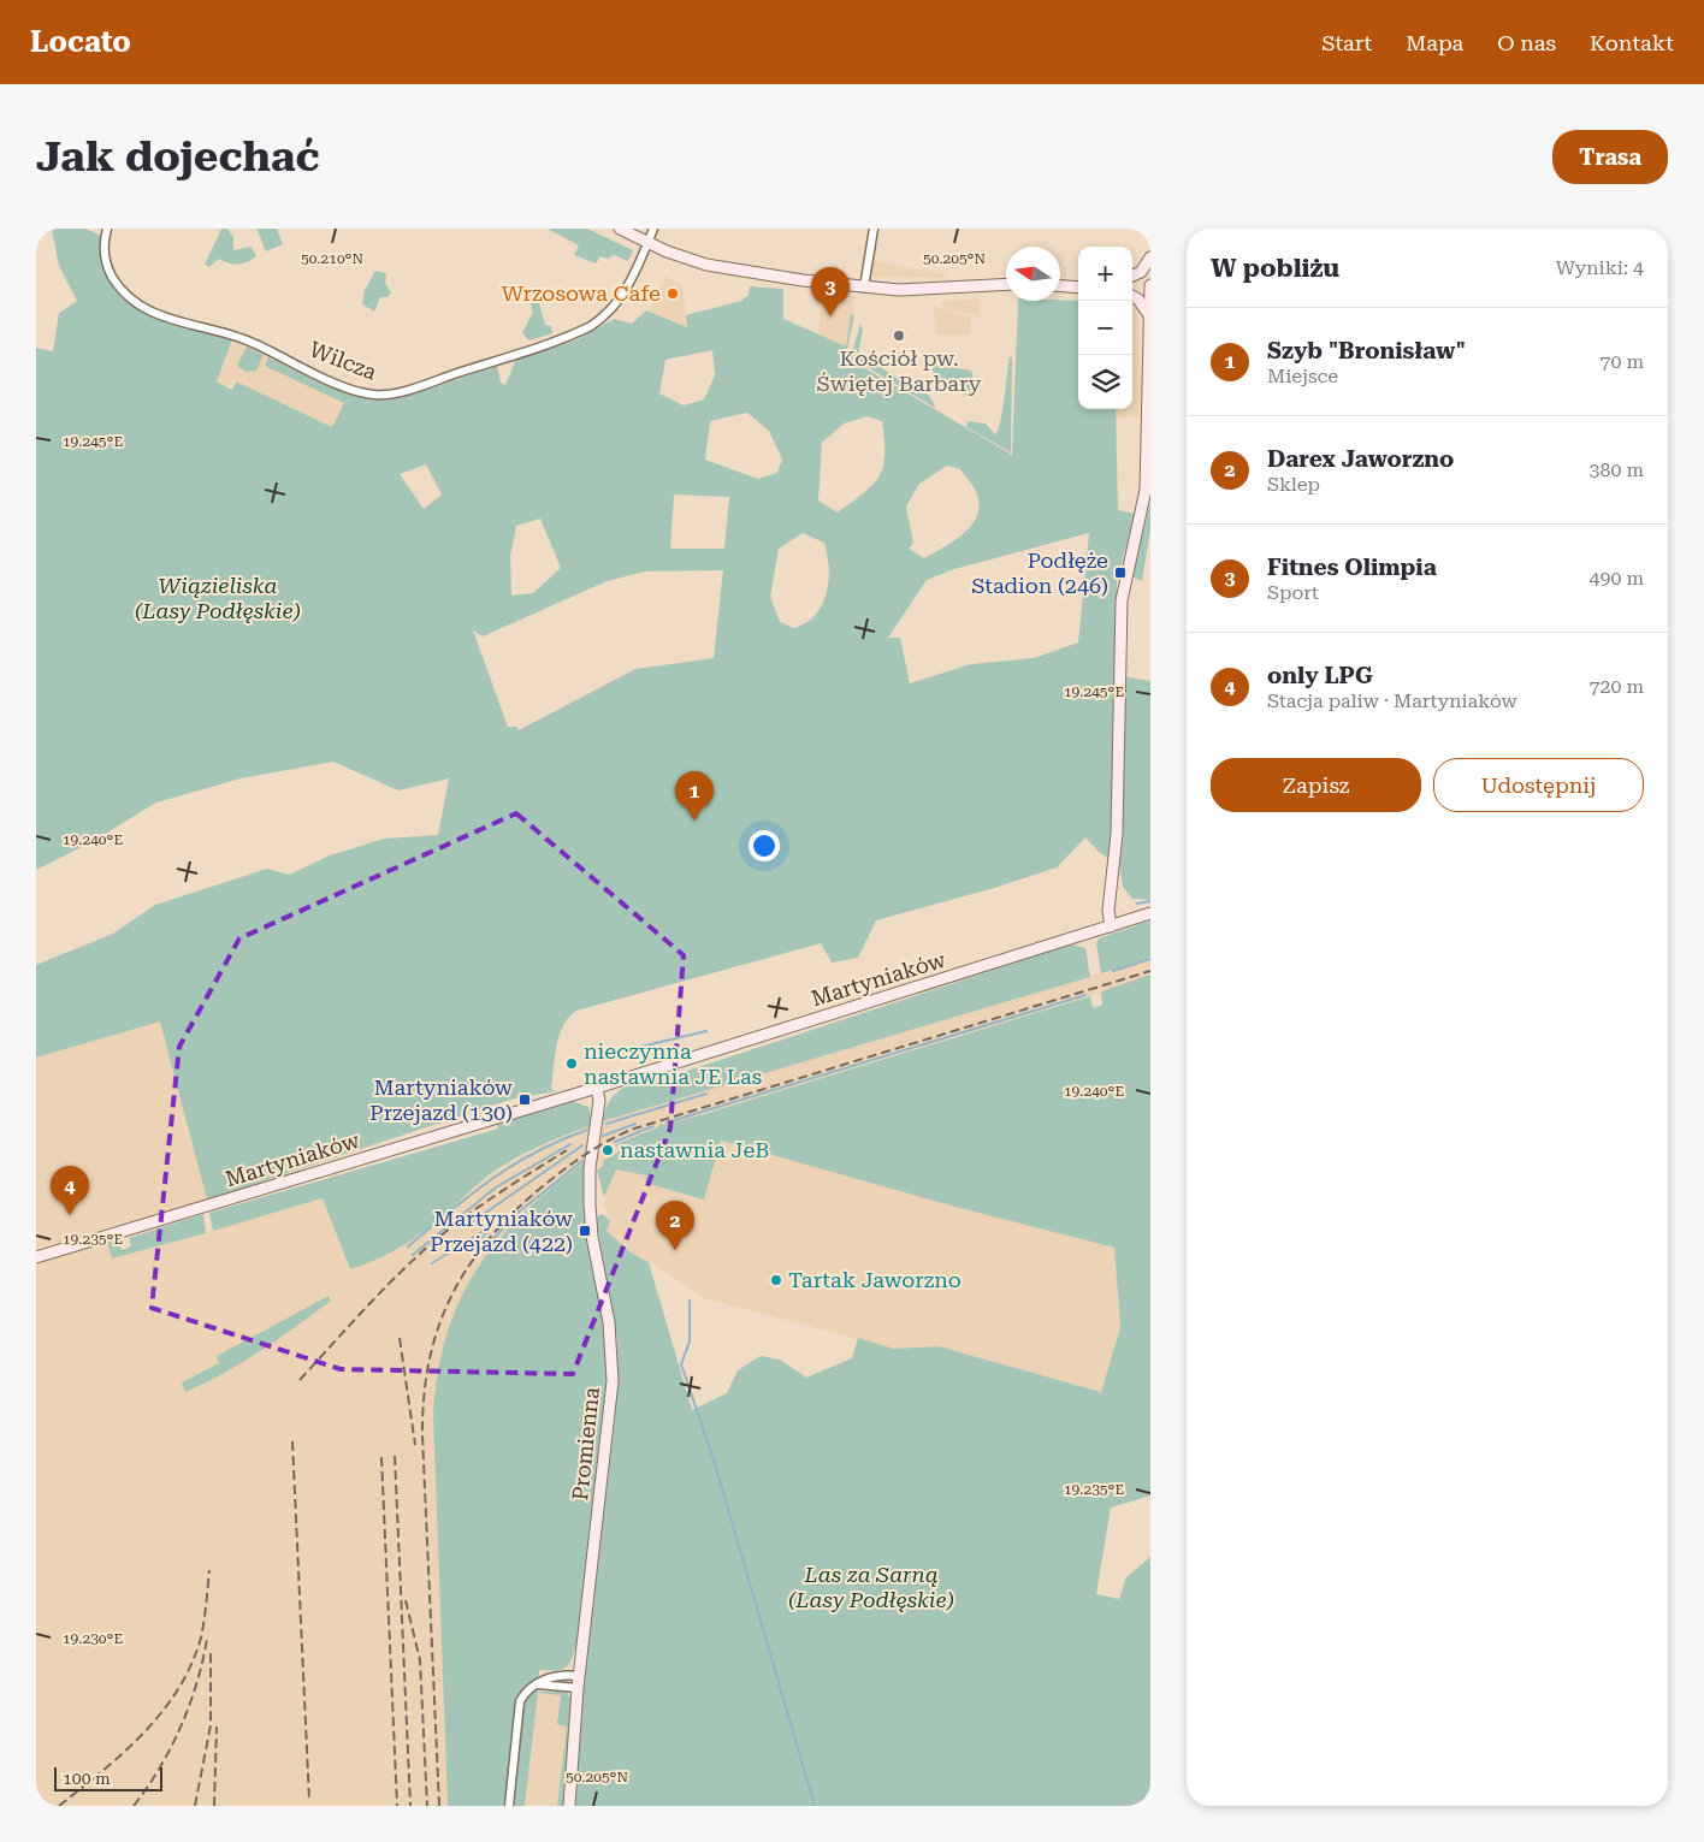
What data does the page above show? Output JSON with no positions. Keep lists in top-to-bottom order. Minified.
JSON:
{"streets":{"street":["Wilcza","Martyniaków","Promienna"]},"crossings":[["Martyniaków","Promienna"]],"parks":["Wiązieliska (Lasy Podłęskie)","Las za Sarną (Lasy Podłęskie)"],"places":{"other":["Wrzosowa Cafe","Kościół pw. Świętej Barbary","nieczynna nastawnia JE Las","nastawnia JeB","Tartak Jaworzno"],"transit":["Podłęże Stadion (246)","Martyniaków Przejazd (130)","Martyniaków Przejazd (422)"]},"scale_bar":"100 m","north":"left","page":{"header":"Locato","nav":["Start","Mapa","O nas","Kontakt"],"buttons":["Trasa",["Zapisz","Udostępnij"]],"title":"Jak dojechać","heading":["W pobliżu","Wyniki: 4"],"map_buttons":["+","−"],"pins":["3","1","4","2"],"list":[{"mark":"1","name":"Szyb \"Bronisław\"","note":"Miejsce","value":"70 m"},{"mark":"2","name":"Darex Jaworzno","note":"Sklep","value":"380 m"},{"mark":"3","name":"Fitnes Olimpia","note":"Sport","value":"490 m"},{"mark":"4","name":"only LPG","note":"Stacja paliw · Martyniaków","value":"720 m"}],"scale":"100 m"},"coordinates":["50.210°N","50.205°N","19.245°E","19.240°E","19.235°E","19.230°E"]}
